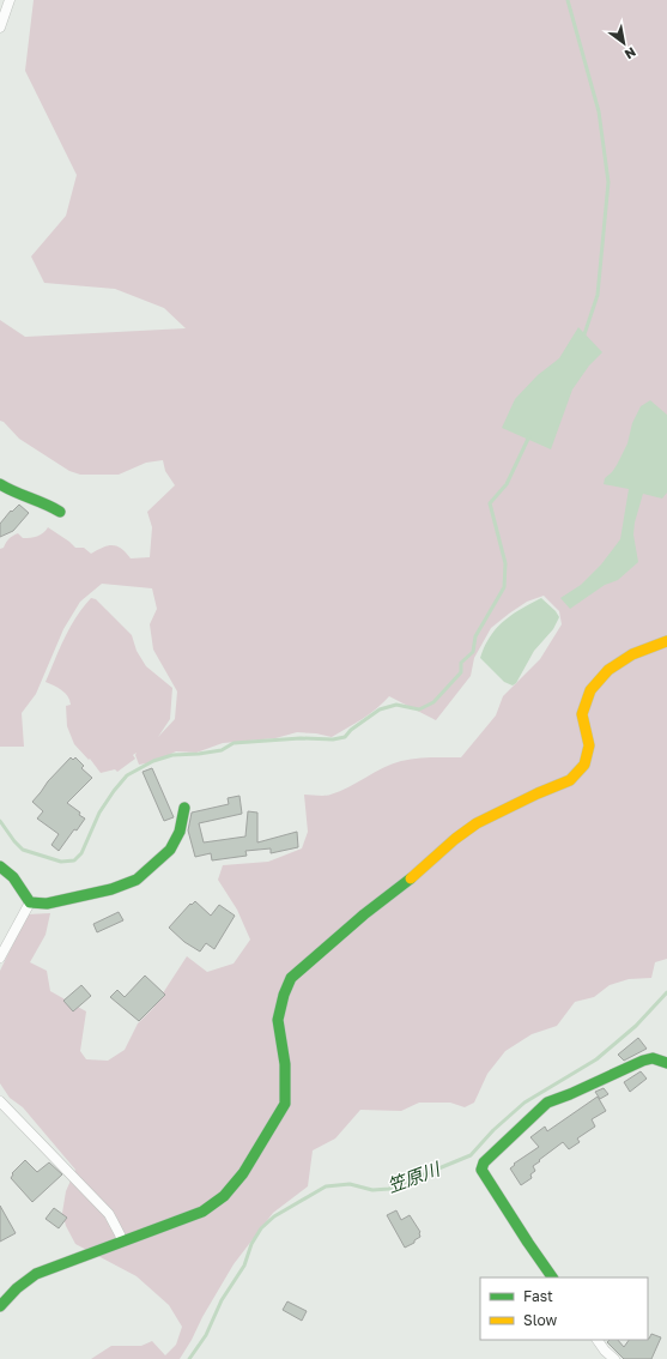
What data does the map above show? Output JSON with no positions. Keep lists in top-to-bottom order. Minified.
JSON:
{"water":["笠原川"],"legend":["Fast","Slow"],"north":"bottom right"}
